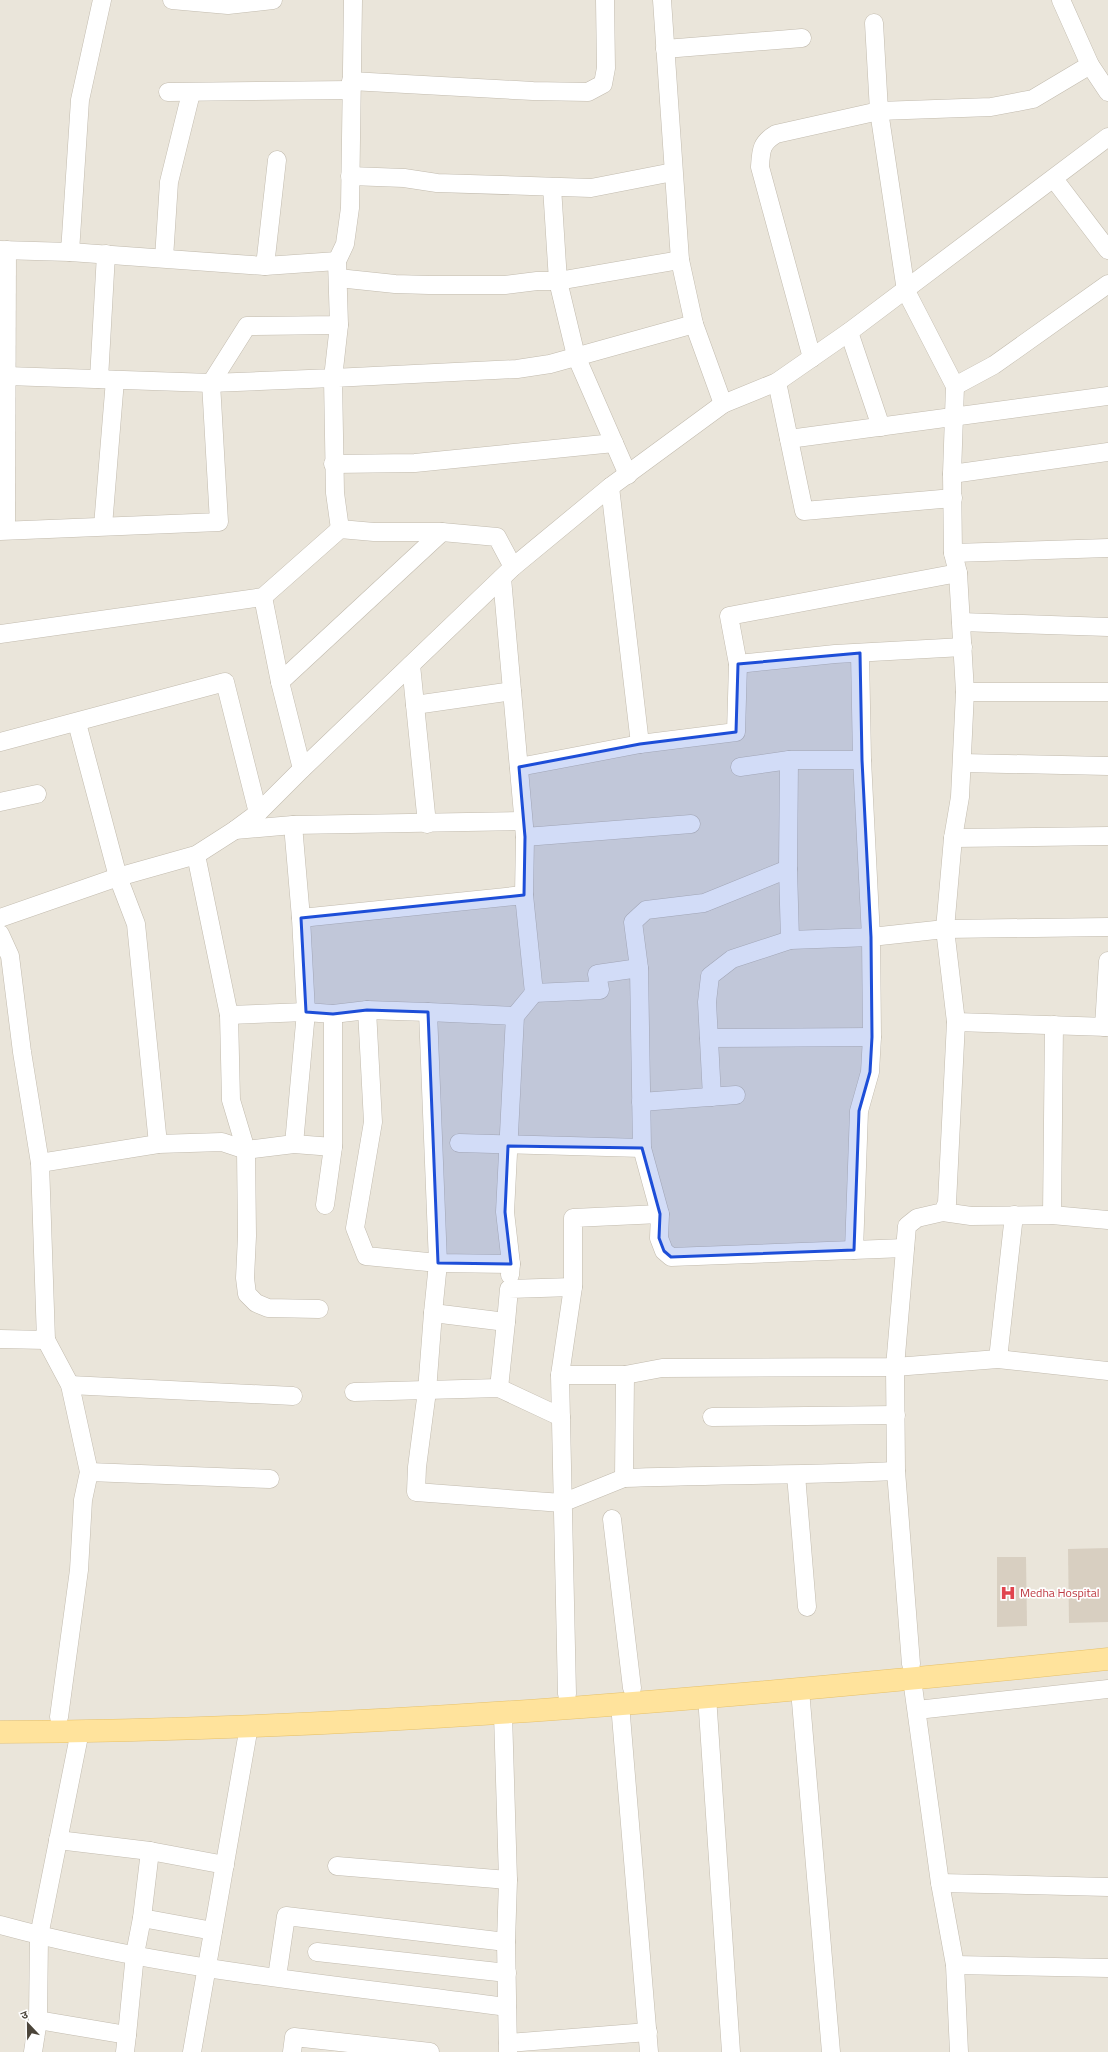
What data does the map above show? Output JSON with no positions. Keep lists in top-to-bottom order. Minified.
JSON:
{"places":{"hospital":["Medha Hospital"]},"north":"top"}
